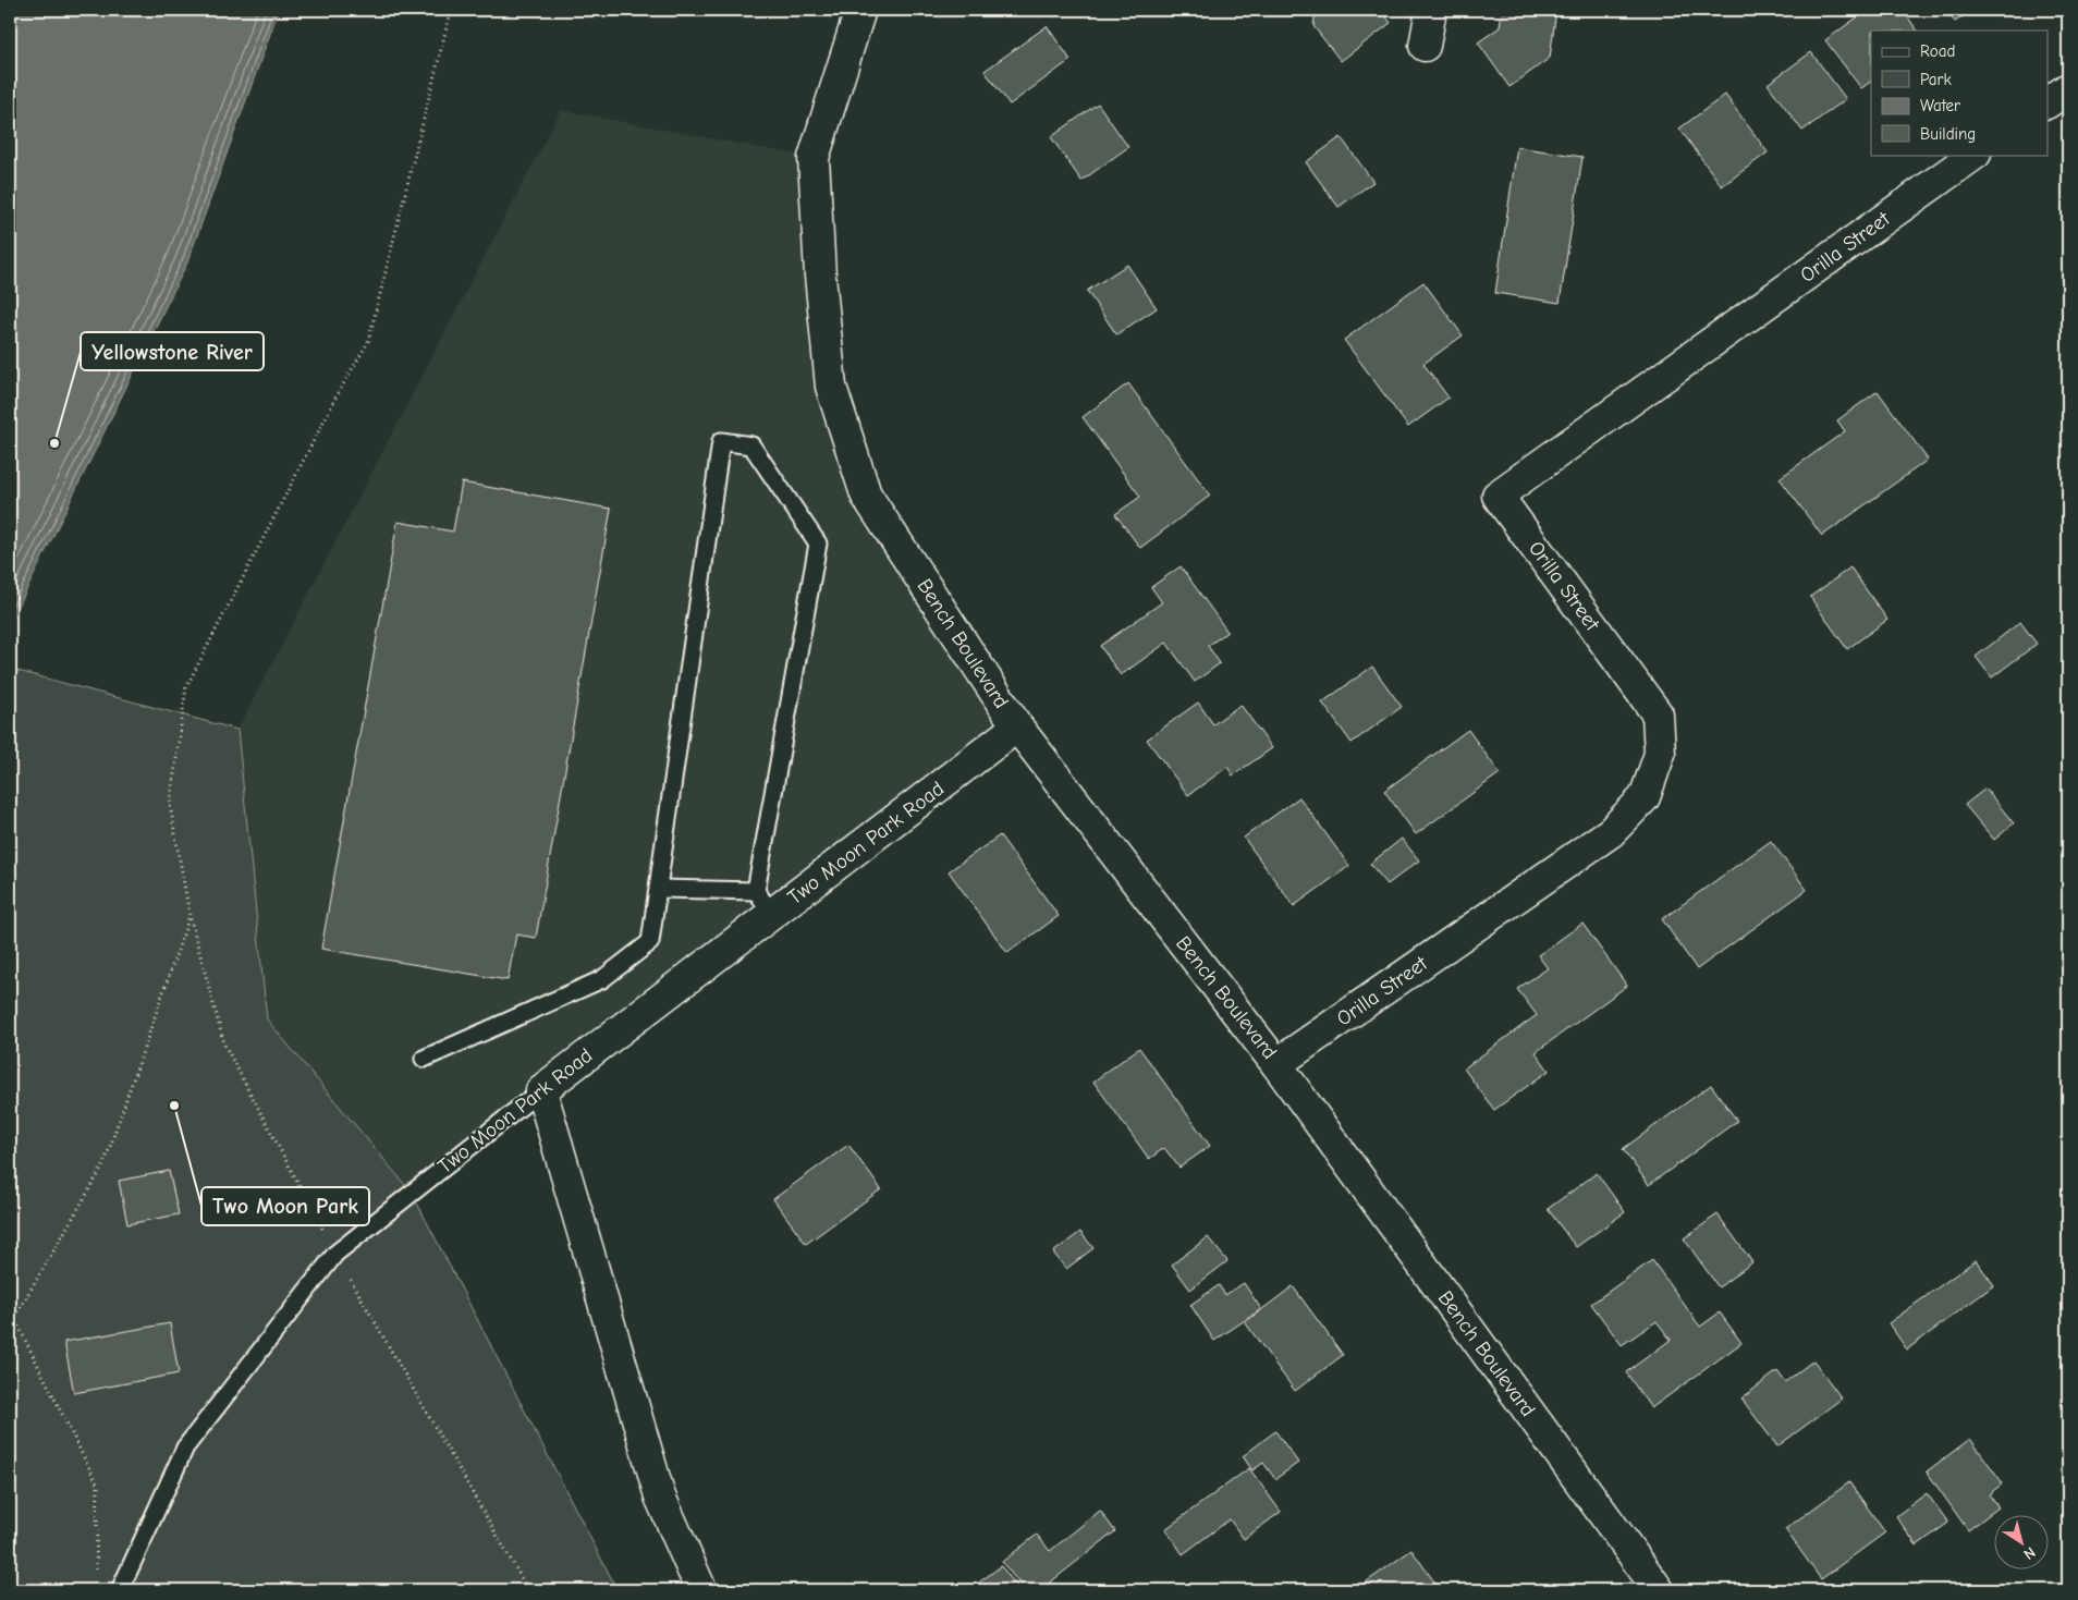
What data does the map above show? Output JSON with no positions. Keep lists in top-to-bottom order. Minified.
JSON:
{"streets":{"street":["Orilla Street","Bench Boulevard","Two Moon Park Road"]},"crossings":[["Orilla Street","Bench Boulevard"],["Bench Boulevard","Two Moon Park Road"]],"places":["Yellowstone River","Two Moon Park"],"legend":["Road","Park","Water","Building"],"north":"bottom right"}
